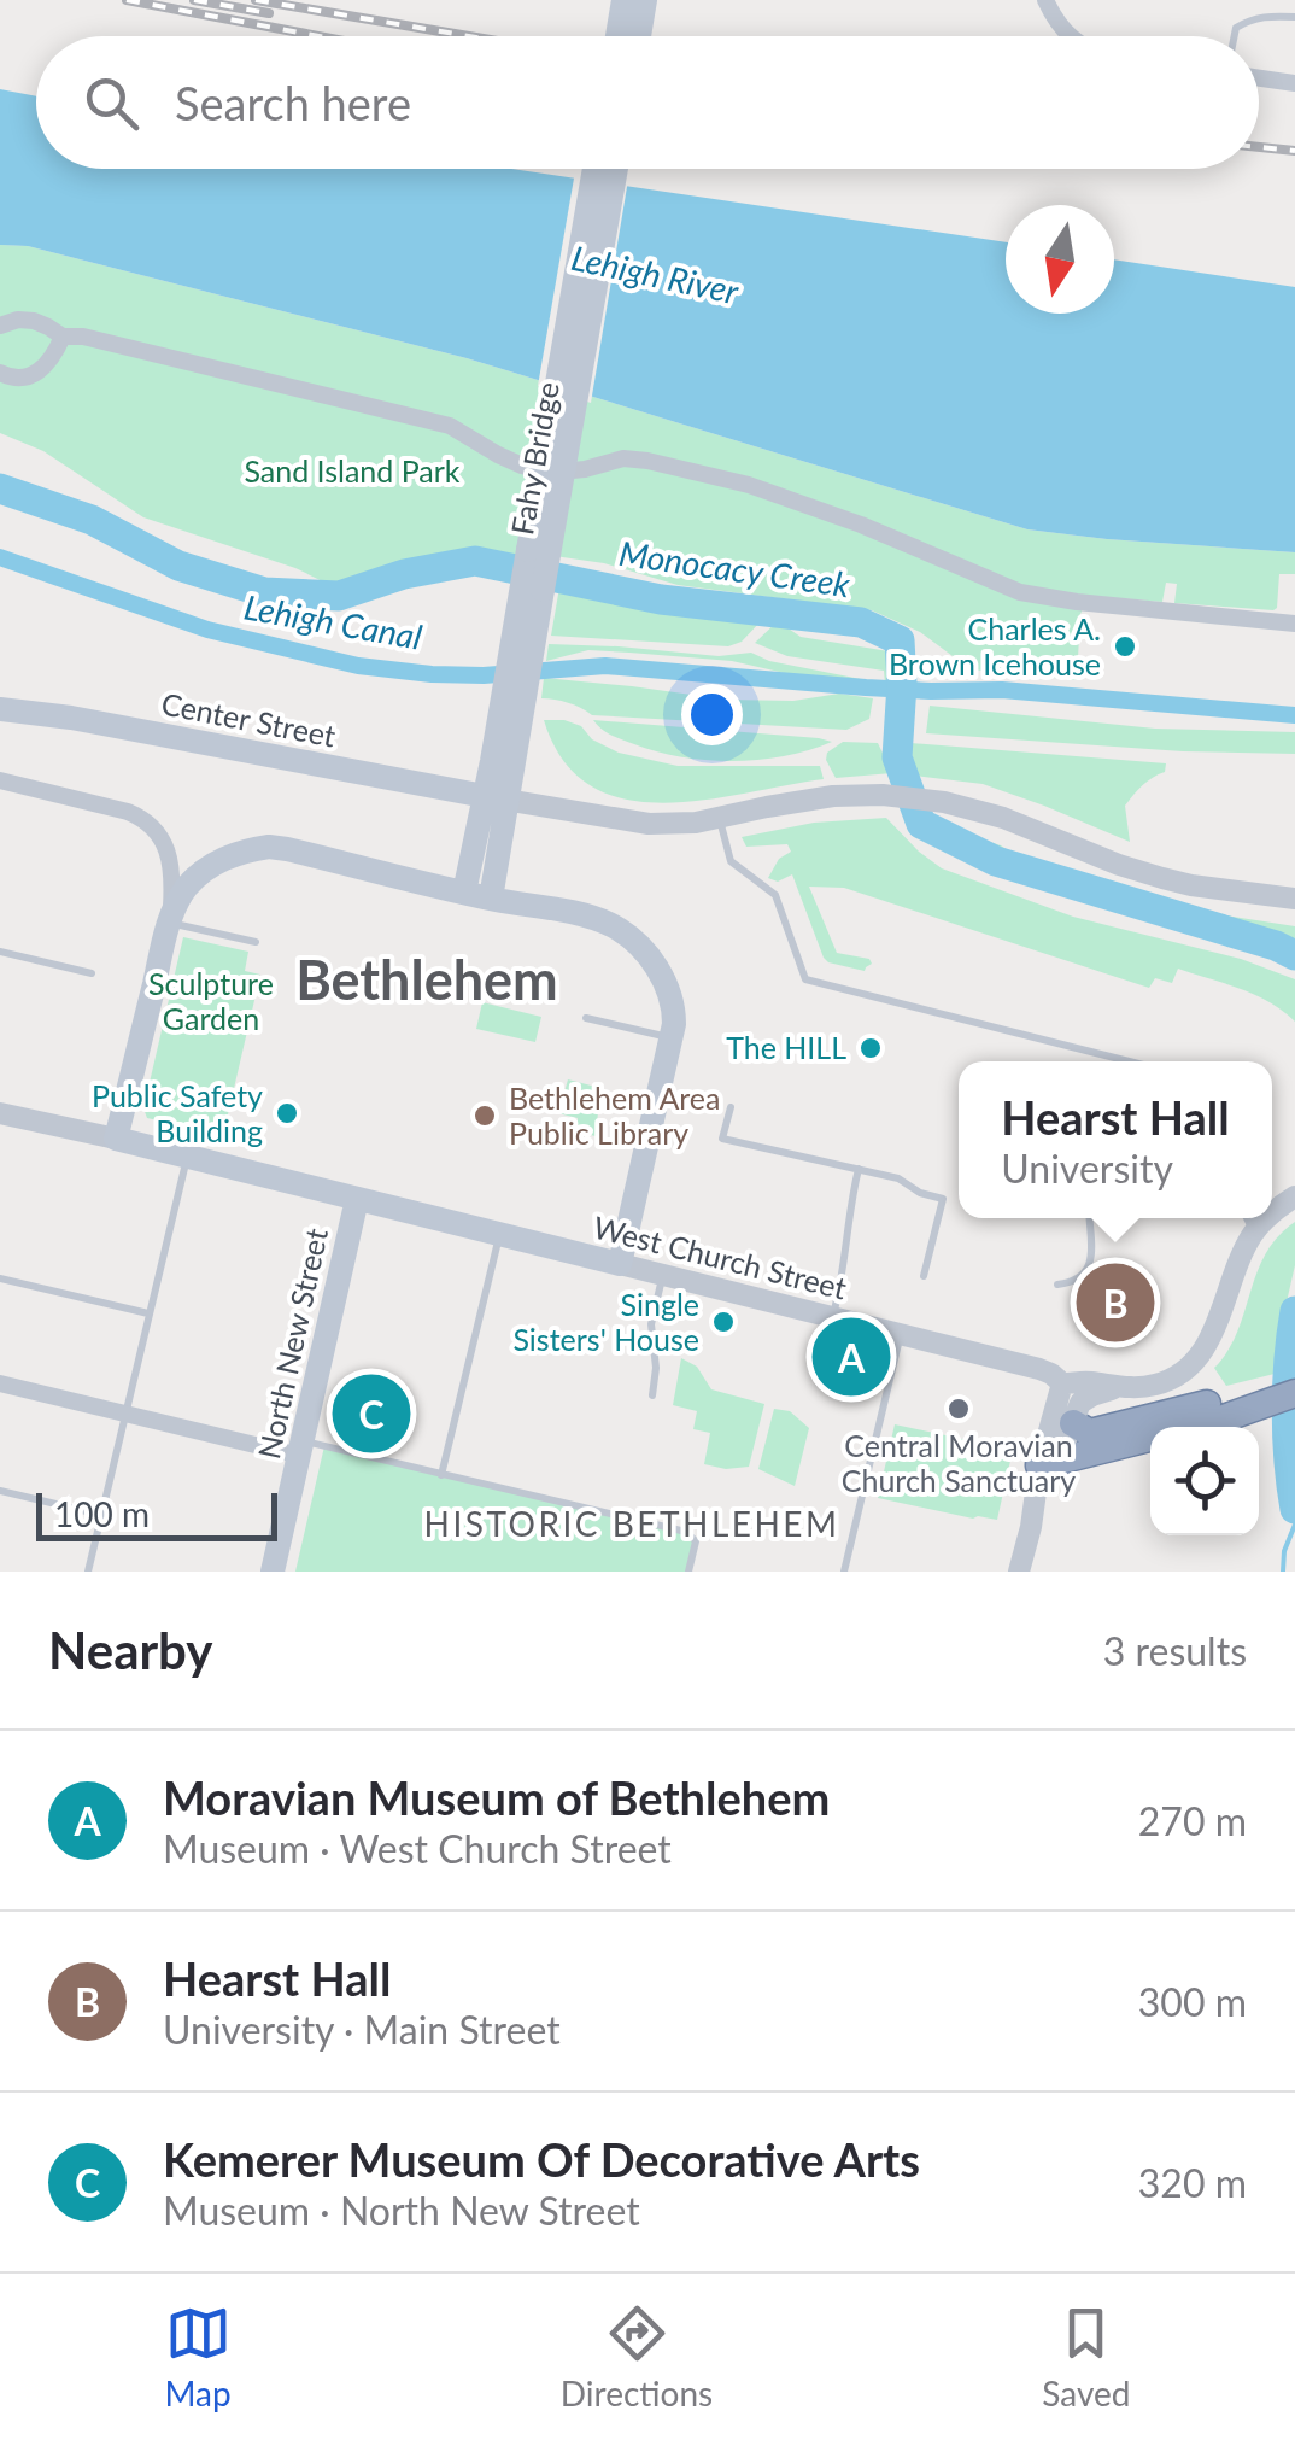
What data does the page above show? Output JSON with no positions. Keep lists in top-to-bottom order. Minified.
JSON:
{"streets":{"main road":["Fahy Bridge","Center Street","West Church Street","North New Street"]},"crossings":[["Fahy Bridge","Center Street"],["West Church Street","North New Street"]],"districts":["Bethlehem","HISTORIC BETHLEHEM"],"water":["Lehigh River","Monocacy Creek","Lehigh Canal"],"parks":["Sand Island Park","Sculpture Garden"],"places":["Charles A. Brown Icehouse","The HILL","Public Safety Building","Bethlehem Area Public Library","Single Sisters' House","Central Moravian Church Sanctuary"],"scale_bar":"100 m","north":"bottom","page":{"search":"Search here","popup":["Hearst Hall","University"],"pins":["B","A","C"],"scale":"100 m","heading":["Nearby","3 results"],"list":[{"mark":"A","name":"Moravian Museum of Bethlehem","note":"Museum · West Church Street","value":"270 m"},{"mark":"B","name":"Hearst Hall","note":"University · Main Street","value":"300 m"},{"mark":"C","name":"Kemerer Museum Of Decorative Arts","note":"Museum · North New Street","value":"320 m"}],"nav":["Map","Directions","Saved"]}}
